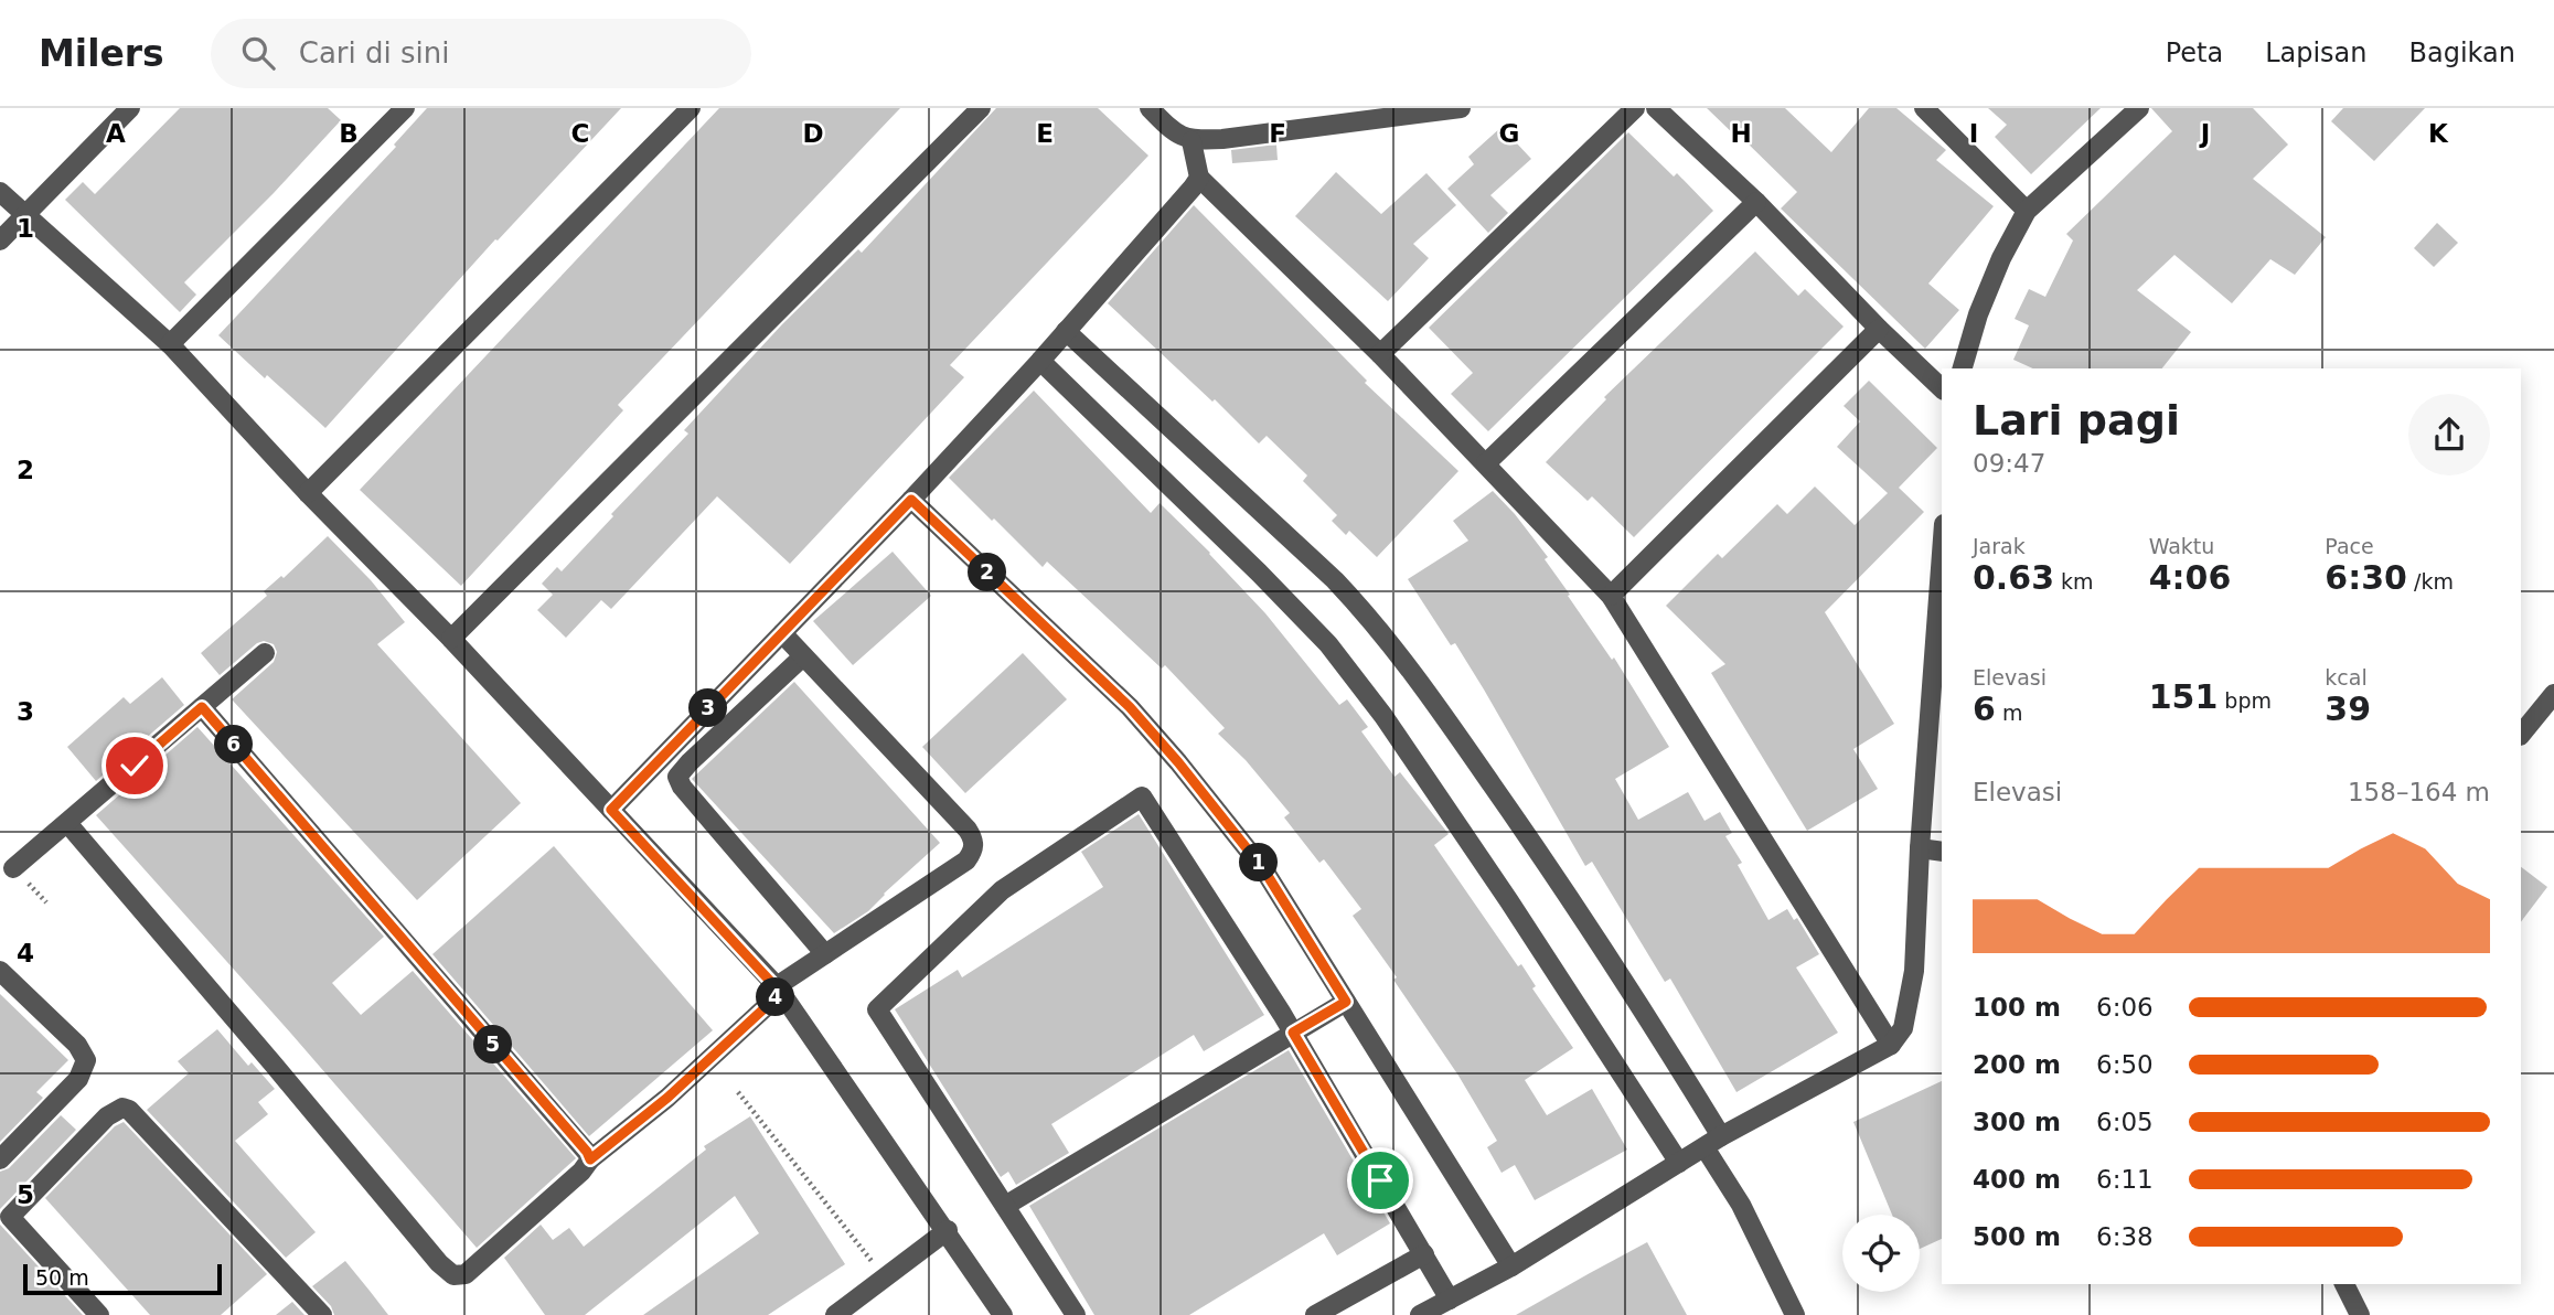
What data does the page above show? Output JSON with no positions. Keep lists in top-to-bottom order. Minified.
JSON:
{"scale_bar":"50 m","page":{"header":"Milers","search":"Cari di sini","nav":["Peta","Lapisan","Bagikan"],"heading":["Lari pagi","09:47"],"stats":[["Jarak","0.63 km"],["Waktu","4:06"],["Pace","6:30 /km"],["Elevasi","6 m"],["151 bpm"],["kcal","39"]],"pins":["2","3","6","1","4","5"],"chart":["Elevasi","158–164 m"],"list":[{"name":"100 m","note":"6:06"},{"name":"200 m","note":"6:50"},{"name":"300 m","note":"6:05"},{"name":"400 m","note":"6:11"},{"name":"500 m","note":"6:38"}],"scale":"50 m"},"grid":{"columns":["A","B","C","D","E","F","G","H","I","J","K"],"rows":["1","2","3","4","5"]}}
